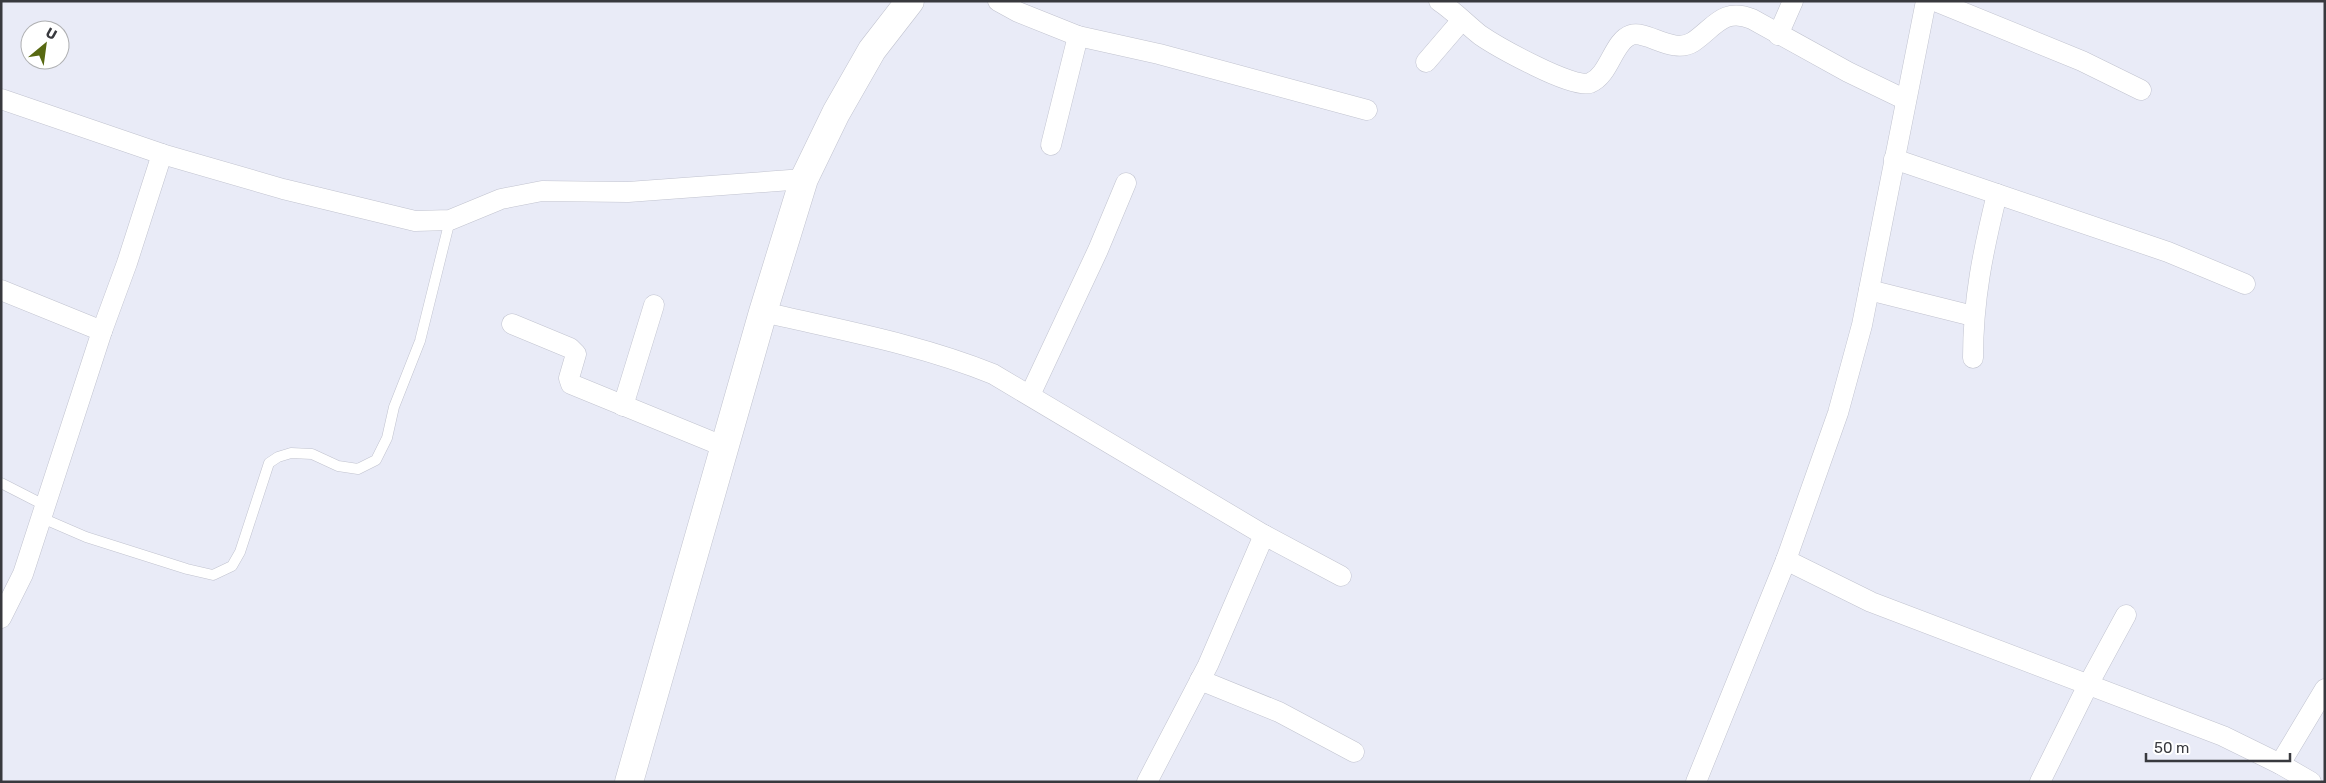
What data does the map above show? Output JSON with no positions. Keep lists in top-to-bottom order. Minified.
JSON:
{"scale_bar":"50 m","north":"top right"}
